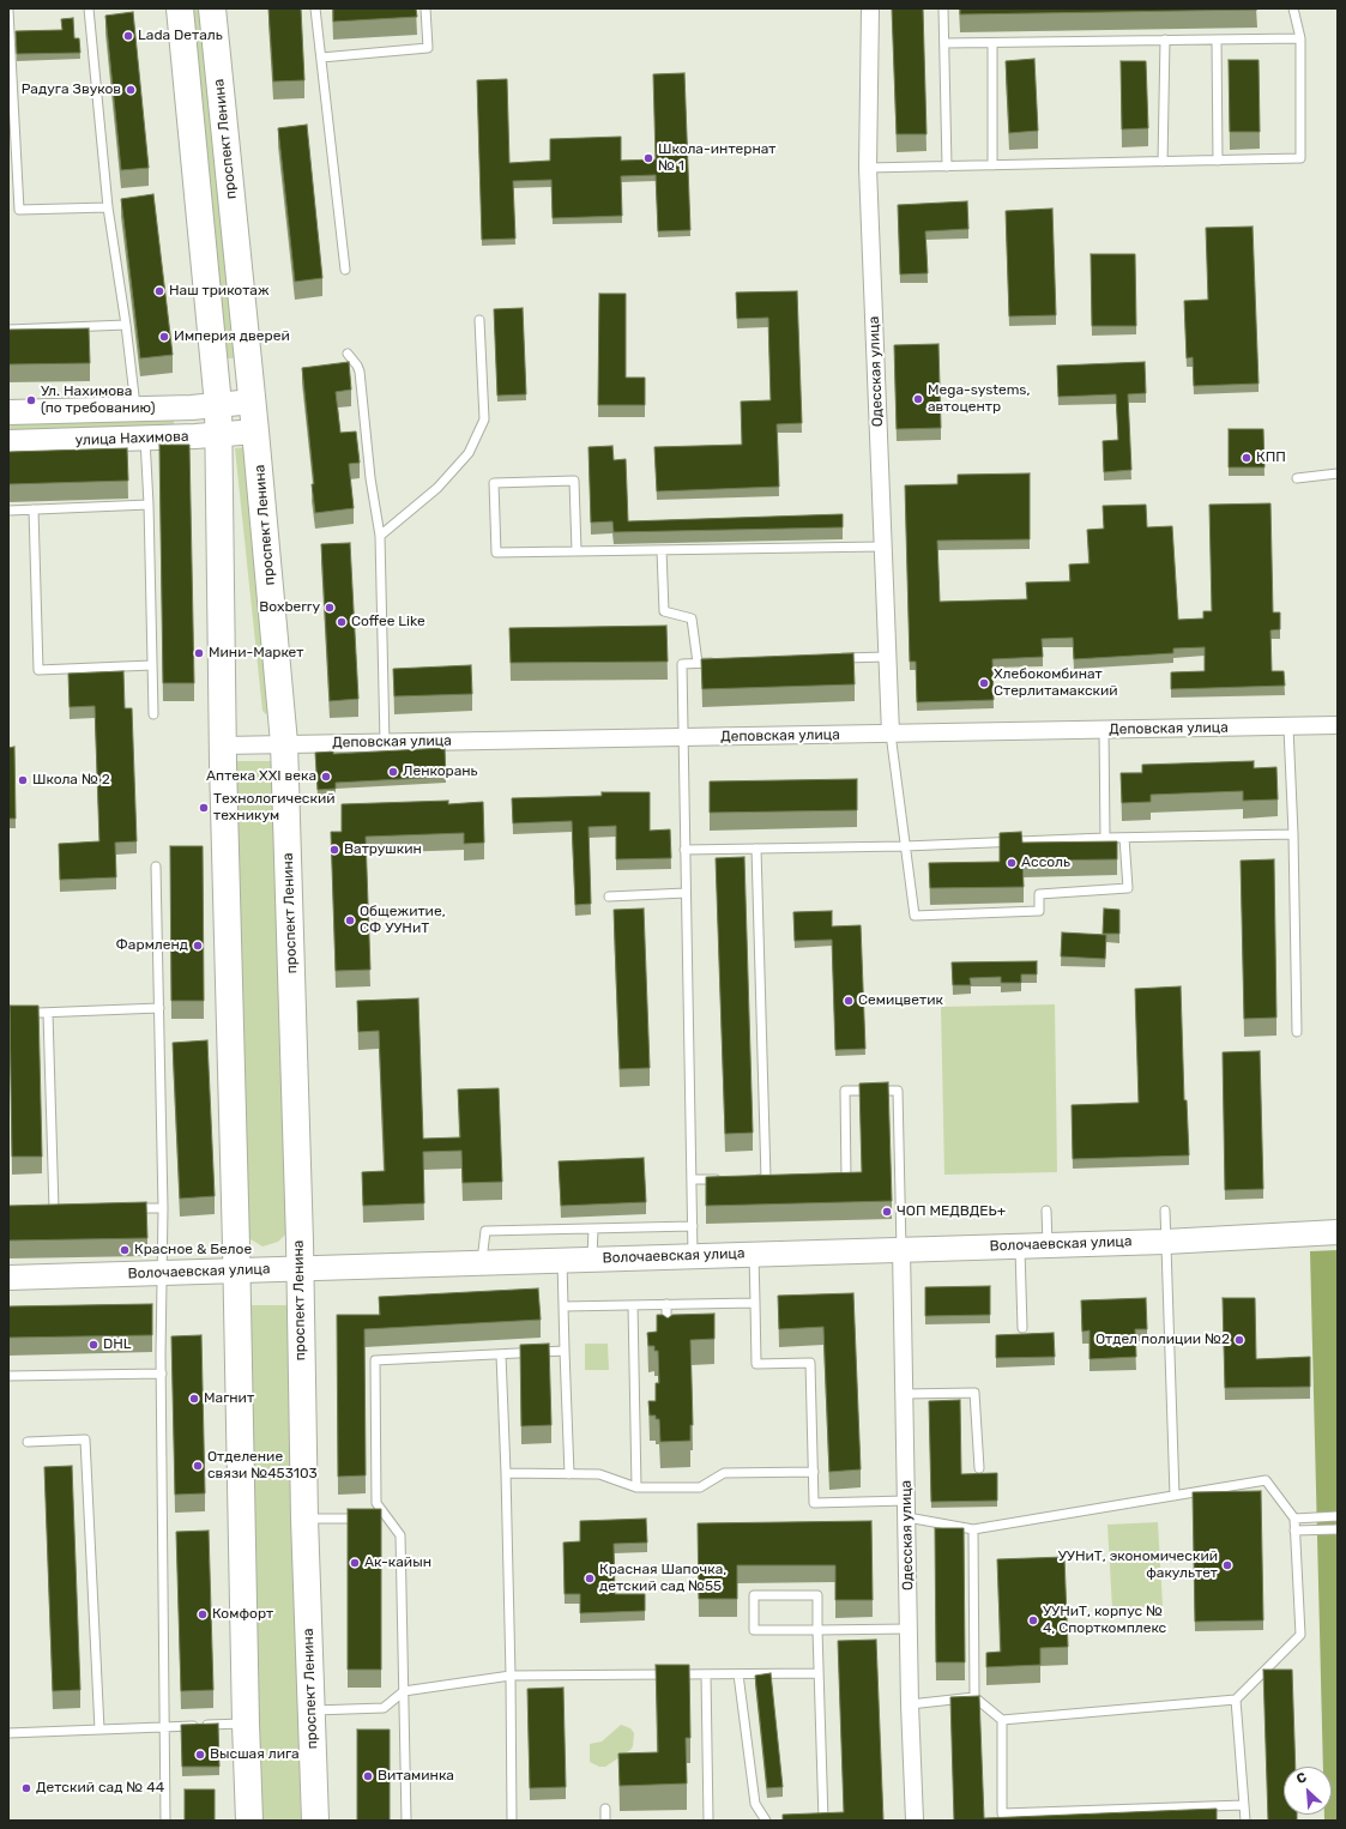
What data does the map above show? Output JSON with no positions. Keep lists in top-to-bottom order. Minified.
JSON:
{"streets":{"main road":["проспект Ленина"],"street":["Одесская улица","улица Нахимова","Деповская улица","Волочаевская улица"]},"crossings":[["проспект Ленина","улица Нахимова"],["проспект Ленина","Деповская улица"],["проспект Ленина","Волочаевская улица"],["Одесская улица","Деповская улица"],["Одесская улица","Волочаевская улица"]],"places":["Lada Dеталь","Радуга Звуков","Школа-интернат № 1","Наш трикотаж","Империя дверей","Mega-systems, автоцентр","Ул. Нахимова (по требованию)","КПП","Boxberry","Coffee Like","Мини-Маркет","Хлебокомбинат Стерлитамакский","Ленкорань","Аптека ХХI века","Школа № 2","Технологический техникум","Ватрушкин","Ассоль","Общежитие, СФ УУНиТ","Фармленд","Семицветик","ЧОП МЕДВДЕЬ+","Красное & Белое","Отдел полиции №2","DHL","Магнит","Отделение связи №453103","Ак-кайын","УУНиТ, экономический факультет","Красная Шапочка, детский сад №55","Комфорт","УУНиТ, корпус № 4, Спорткомплекс","Высшая лига","Витаминка","Детский сад № 44"],"north":"top left"}
